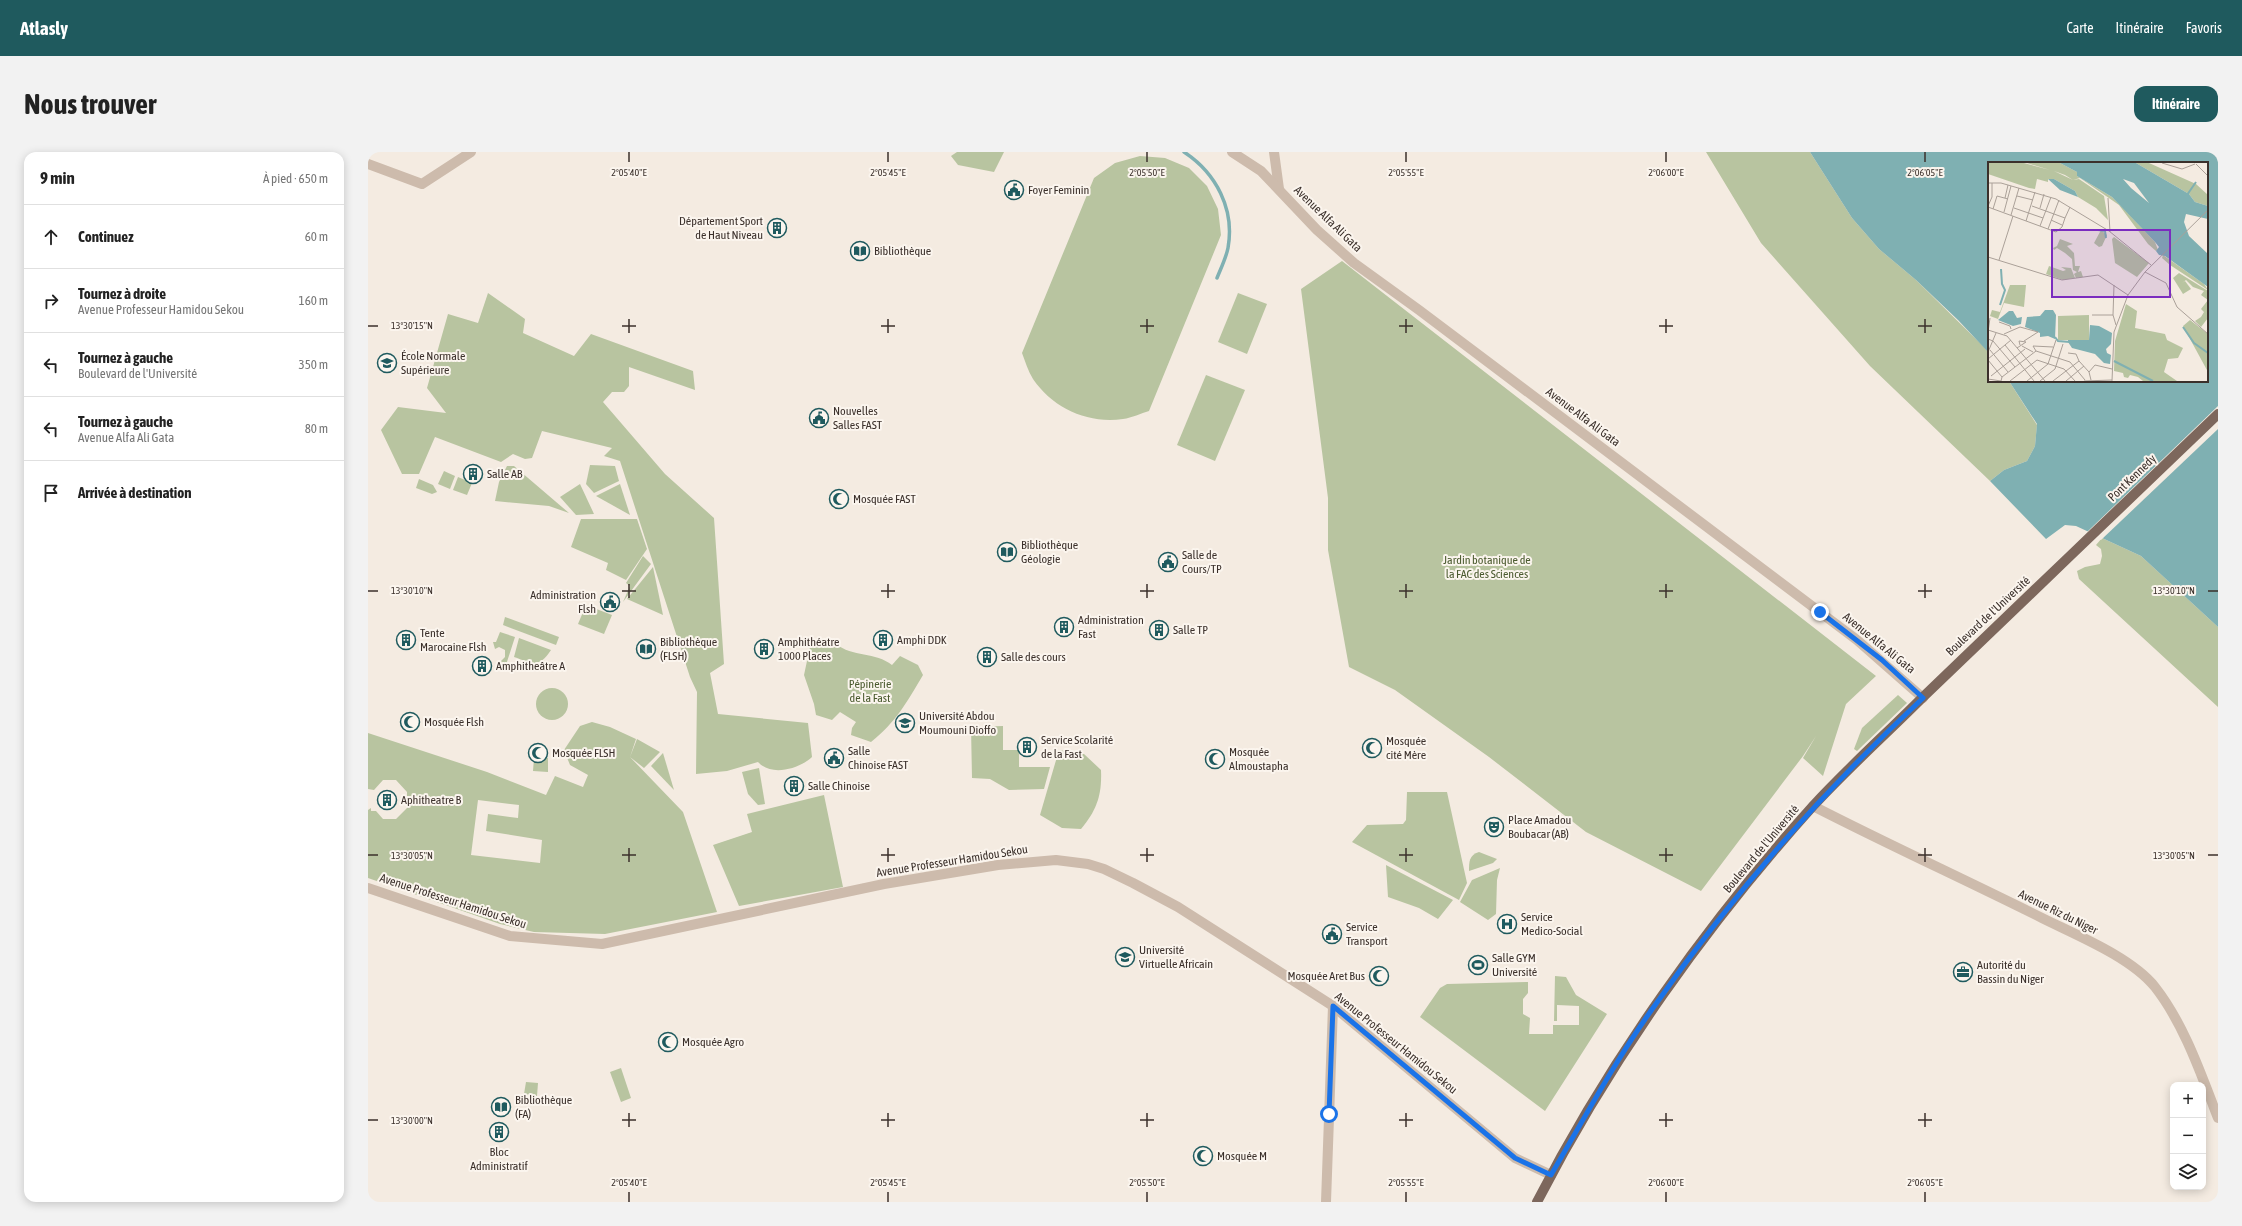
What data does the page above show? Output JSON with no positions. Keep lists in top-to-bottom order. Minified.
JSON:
{"streets":{"main road":["Pont Kennedy","Boulevard de l'Université"],"street":["Avenue Alfa Ali Gata","Avenue Professeur Hamidou Sekou","Avenue Riz du Niger"]},"crossings":[["Avenue Alfa Ali Gata","Boulevard de l'Université"],["Pont Kennedy","Boulevard de l'Université"],["Boulevard de l'Université","Avenue Professeur Hamidou Sekou"],["Boulevard de l'Université","Avenue Riz du Niger"]],"parks":["Jardin botanique de la FAC des Sciences","Pépinerie de la Fast"],"places":{"public building":["Foyer Feminin","Nouvelles Salles FAST","Salle de Cours/TP","Administration Flsh","Salle Chinoise FAST","Service Transport"],"building":["Département Sport de Haut Niveau","Salle AB","Administration Fast","Salle TP","Tente Marocaine Flsh","Amphi DDK","Amphithéatre 1000 Places","Salle des cours","Amphitheâtre A","Service Scolarité de la Fast","Salle Chinoise","Aphitheatre B","Bloc Administratif"],"library":["Bibliothèque","Bibliothèque Géologie","Bibliothèque (FLSH)","Bibliothèque (FA)"],"school or university":["École Normale Supérieure","Université Abdou Moumouni Dioffo","Université Virtuelle Africain"],"mosque":["Mosquée FAST","Mosquée Flsh","Mosquée cité Mère","Mosquée FLSH","Mosquée Almoustapha","Mosquée Aret Bus","Mosquée Agro","Mosquée M"],"theatre":["Place Amadou Boubacar (AB)"],"hospital":["Service Medico-Social"],"sports":["Salle GYM Université"],"office":["Autorité du Bassin du Niger"]},"page":{"header":"Atlasly","nav":["Carte","Itinéraire","Favoris"],"buttons":"Itinéraire","title":"Nous trouver","heading":["9 min","À pied · 650 m"],"list":[["Continuez","60 m"],["Tournez à droite","Avenue Professeur Hamidou Sekou","160 m"],["Tournez à gauche","Boulevard de l'Université","350 m"],["Tournez à gauche","Avenue Alfa Ali Gata","80 m"],"Arrivée à destination"],"map_buttons":["+","−"]},"coordinates":["2°05'40\"E","2°05'45\"E","2°05'50\"E","2°05'55\"E","2°06'00\"E","2°06'05\"E","13°30'15\"N","13°30'10\"N","13°30'05\"N","13°30'00\"N"]}
